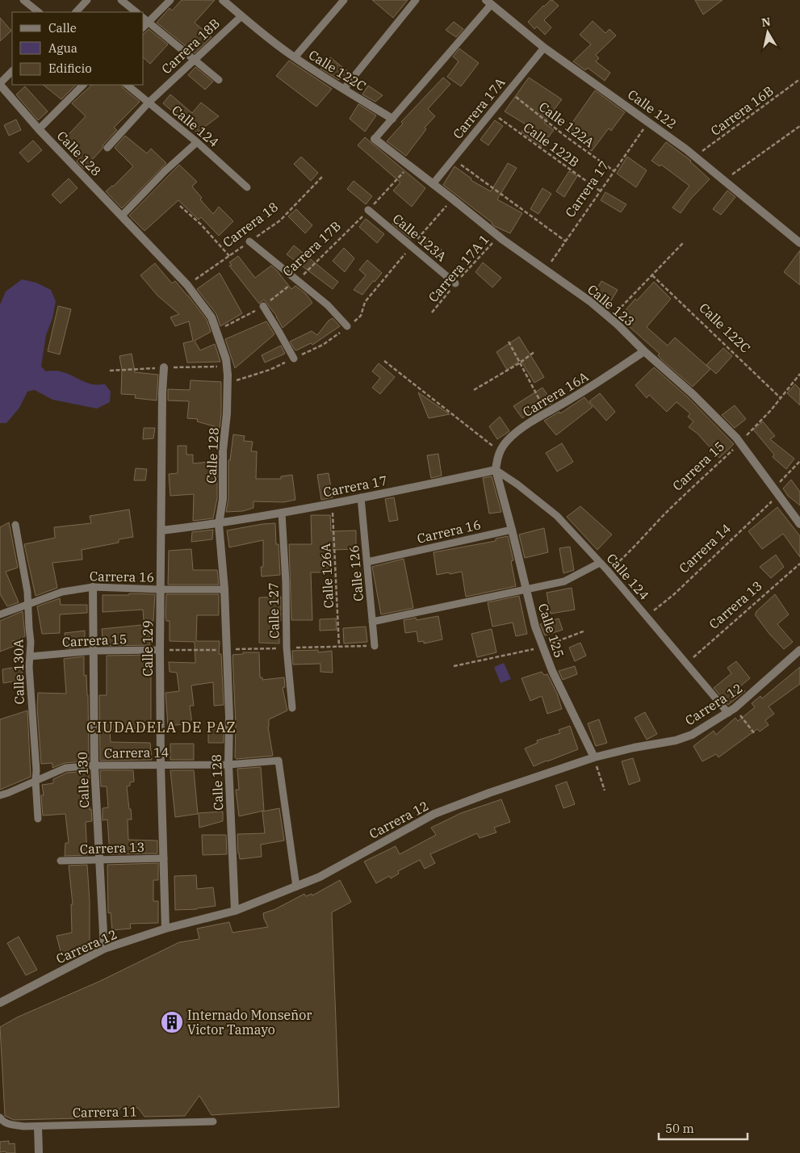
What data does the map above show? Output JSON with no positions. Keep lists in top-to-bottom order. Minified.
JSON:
{"streets":{"street":["Calle 122C","Calle 122","Calle 128","Carrera 17","Calle 123","Carrera 16A","Calle 125","Calle 129","Carrera 12","Calle 130"],"lane":["Carrera 18B","Carrera 17A","Calle 124","Calle 123A","Carrera 15","Carrera 16","Carrera 14","Calle 126","Carrera 13","Calle 127","Calle 130A","Carrera 11"],"path":["Carrera 16B","Calle 122A","Calle 122B","Carrera 18","Carrera 17B","Carrera 17A 1","Calle 126A"]},"crossings":[["Carrera 18B","Calle 122C"],["Carrera 18B","Calle 124"],["Calle 122C","Carrera 15"],["Carrera 17A","Calle 122"],["Carrera 17A","Calle 122A"],["Carrera 17A","Calle 122B"],["Carrera 17A","Calle 123"],["Calle 122","Carrera 16B"],["Calle 122","Carrera 17"],["Calle 122A","Carrera 17"],["Calle 124","Carrera 17"],["Calle 124","Carrera 16A"],["Calle 124","Carrera 15"],["Calle 124","Carrera 14"],["Calle 124","Carrera 13"],["Calle 124","Calle 125"],["Calle 124","Carrera 12"],["Calle 122B","Carrera 17"],["Calle 128","Carrera 17"],["Calle 128","Carrera 18"],["Calle 128","Carrera 17B"],["Calle 128","Carrera 16"],["Calle 128","Carrera 14"],["Calle 128","Carrera 12"],["Carrera 17","Calle 123"],["Carrera 17","Carrera 16A"],["Carrera 17","Calle 126"],["Carrera 17","Calle 126A"],["Carrera 17","Calle 127"],["Carrera 17","Calle 125"],["Carrera 17","Calle 129"],["Calle 123A","Carrera 17B"],["Calle 123A","Carrera 17A 1"],["Carrera 17B","Calle 123"],["Carrera 17A 1","Calle 123"],["Calle 123","Carrera 16A"],["Calle 123","Carrera 15"],["Calle 123","Carrera 14"],["Carrera 16A","Calle 125"],["Carrera 15","Calle 129"],["Carrera 15","Calle 130A"],["Carrera 15","Calle 130"],["Carrera 16","Calle 126"],["Carrera 16","Calle 125"],["Carrera 16","Calle 129"],["Carrera 16","Calle 130A"],["Carrera 16","Calle 130"],["Carrera 14","Calle 129"],["Carrera 14","Calle 130A"],["Carrera 14","Carrera 12"],["Carrera 14","Calle 130"],["Carrera 13","Calle 129"],["Carrera 13","Calle 130"],["Calle 125","Carrera 12"],["Calle 129","Carrera 12"],["Carrera 12","Calle 130"]],"districts":["CIUDADELA DE PAZ"],"places":{"building":["Internado Monseñor Victor Tamayo"]},"legend":["Calle","Agua","Edificio"],"scale_bar":"50 m","north":"top"}
